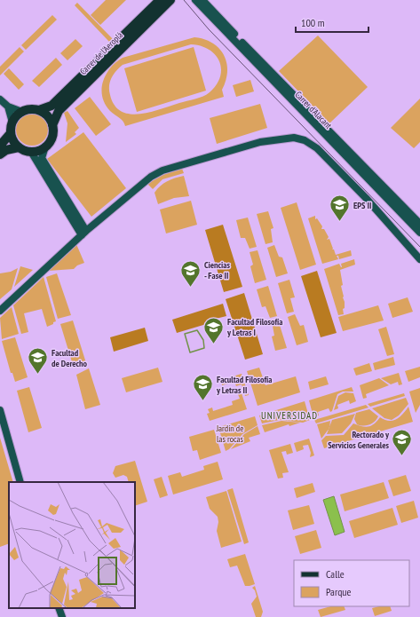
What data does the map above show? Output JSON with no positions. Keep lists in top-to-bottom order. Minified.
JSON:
{"streets":{"main road":["Carrer de l'Aeroplà"],"street":["Carrer d'Alacant"]},"districts":["UNIVERSIDAD"],"parks":["Jardín de las rocas"],"places":{"school or university":["EPS II","Ciencias - Fase II","Facultad Filosofía y Letras I","Facultad de Derecho","Facultad Filosofía y Letras II","Rectorado y Servicios Generales"]},"legend":["Calle","Parque"],"scale_bar":"100 m"}
